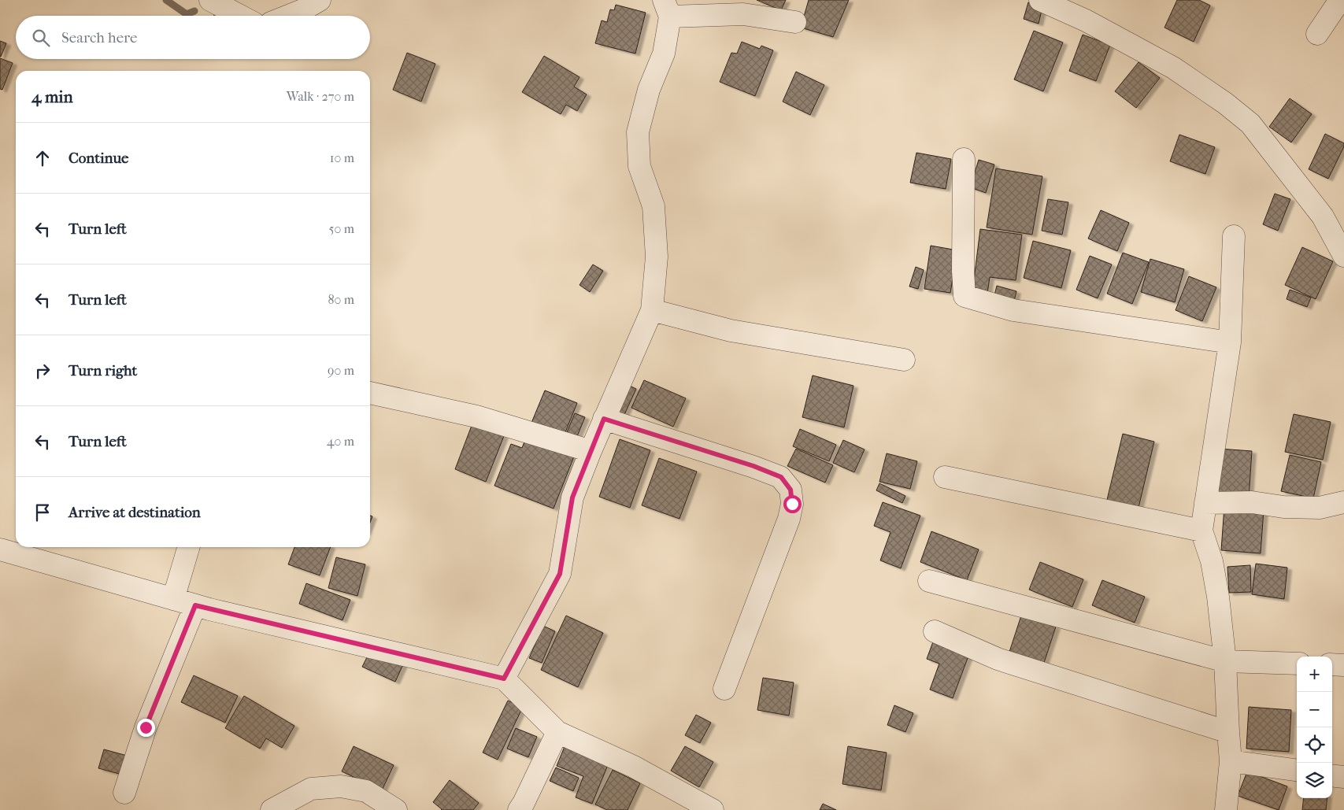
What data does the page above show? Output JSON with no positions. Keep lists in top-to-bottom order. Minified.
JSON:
{"page":{"search":"Search here","heading":["4 min","Walk · 270 m"],"list":[["Continue","10 m"],["Turn left","50 m"],["Turn left","80 m"],["Turn right","90 m"],["Turn left","40 m"],"Arrive at destination"],"map_buttons":["+","−"]}}
